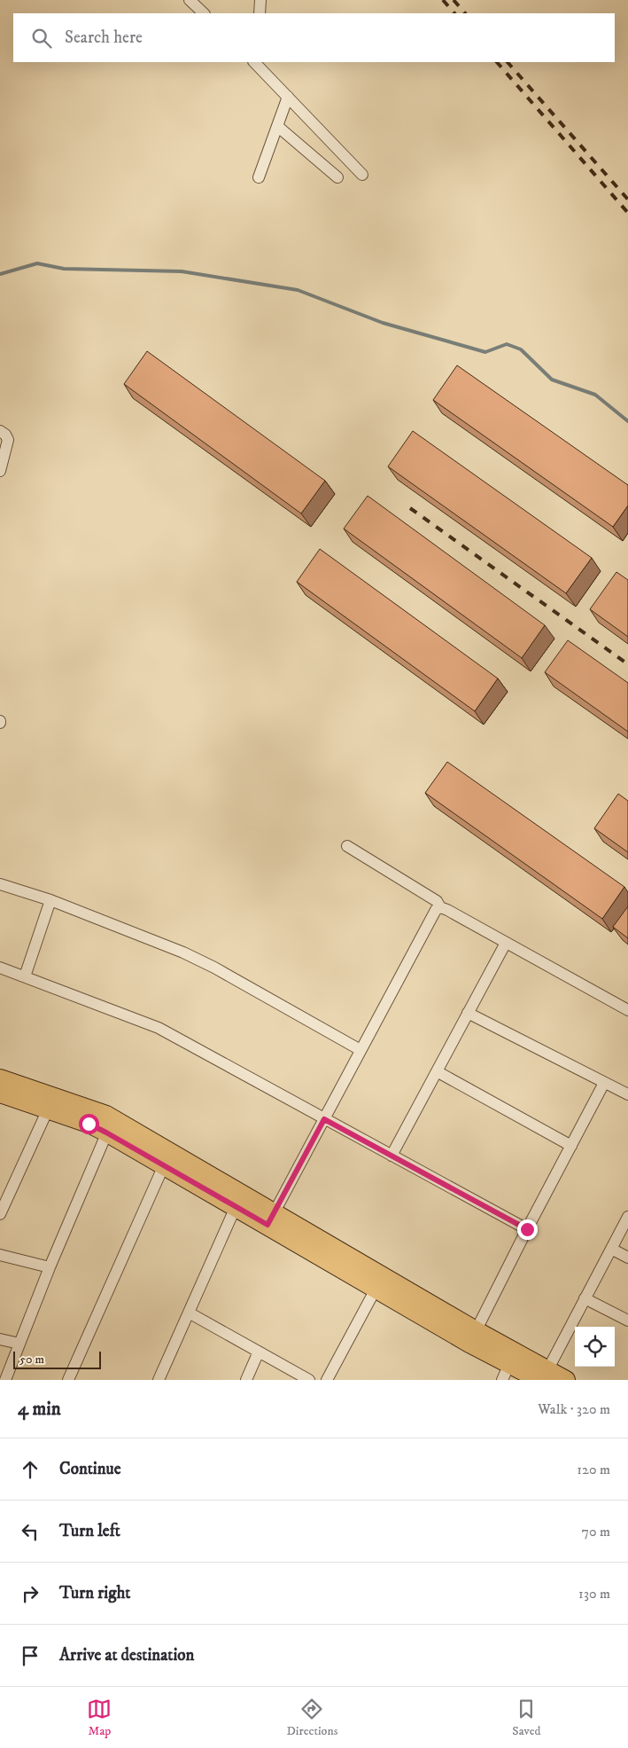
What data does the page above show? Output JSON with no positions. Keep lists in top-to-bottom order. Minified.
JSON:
{"scale_bar":"50 m","page":{"search":"Search here","scale":"50 m","heading":["4 min","Walk · 320 m"],"list":[["Continue","120 m"],["Turn left","70 m"],["Turn right","130 m"],"Arrive at destination"],"nav":["Map","Directions","Saved"]}}
